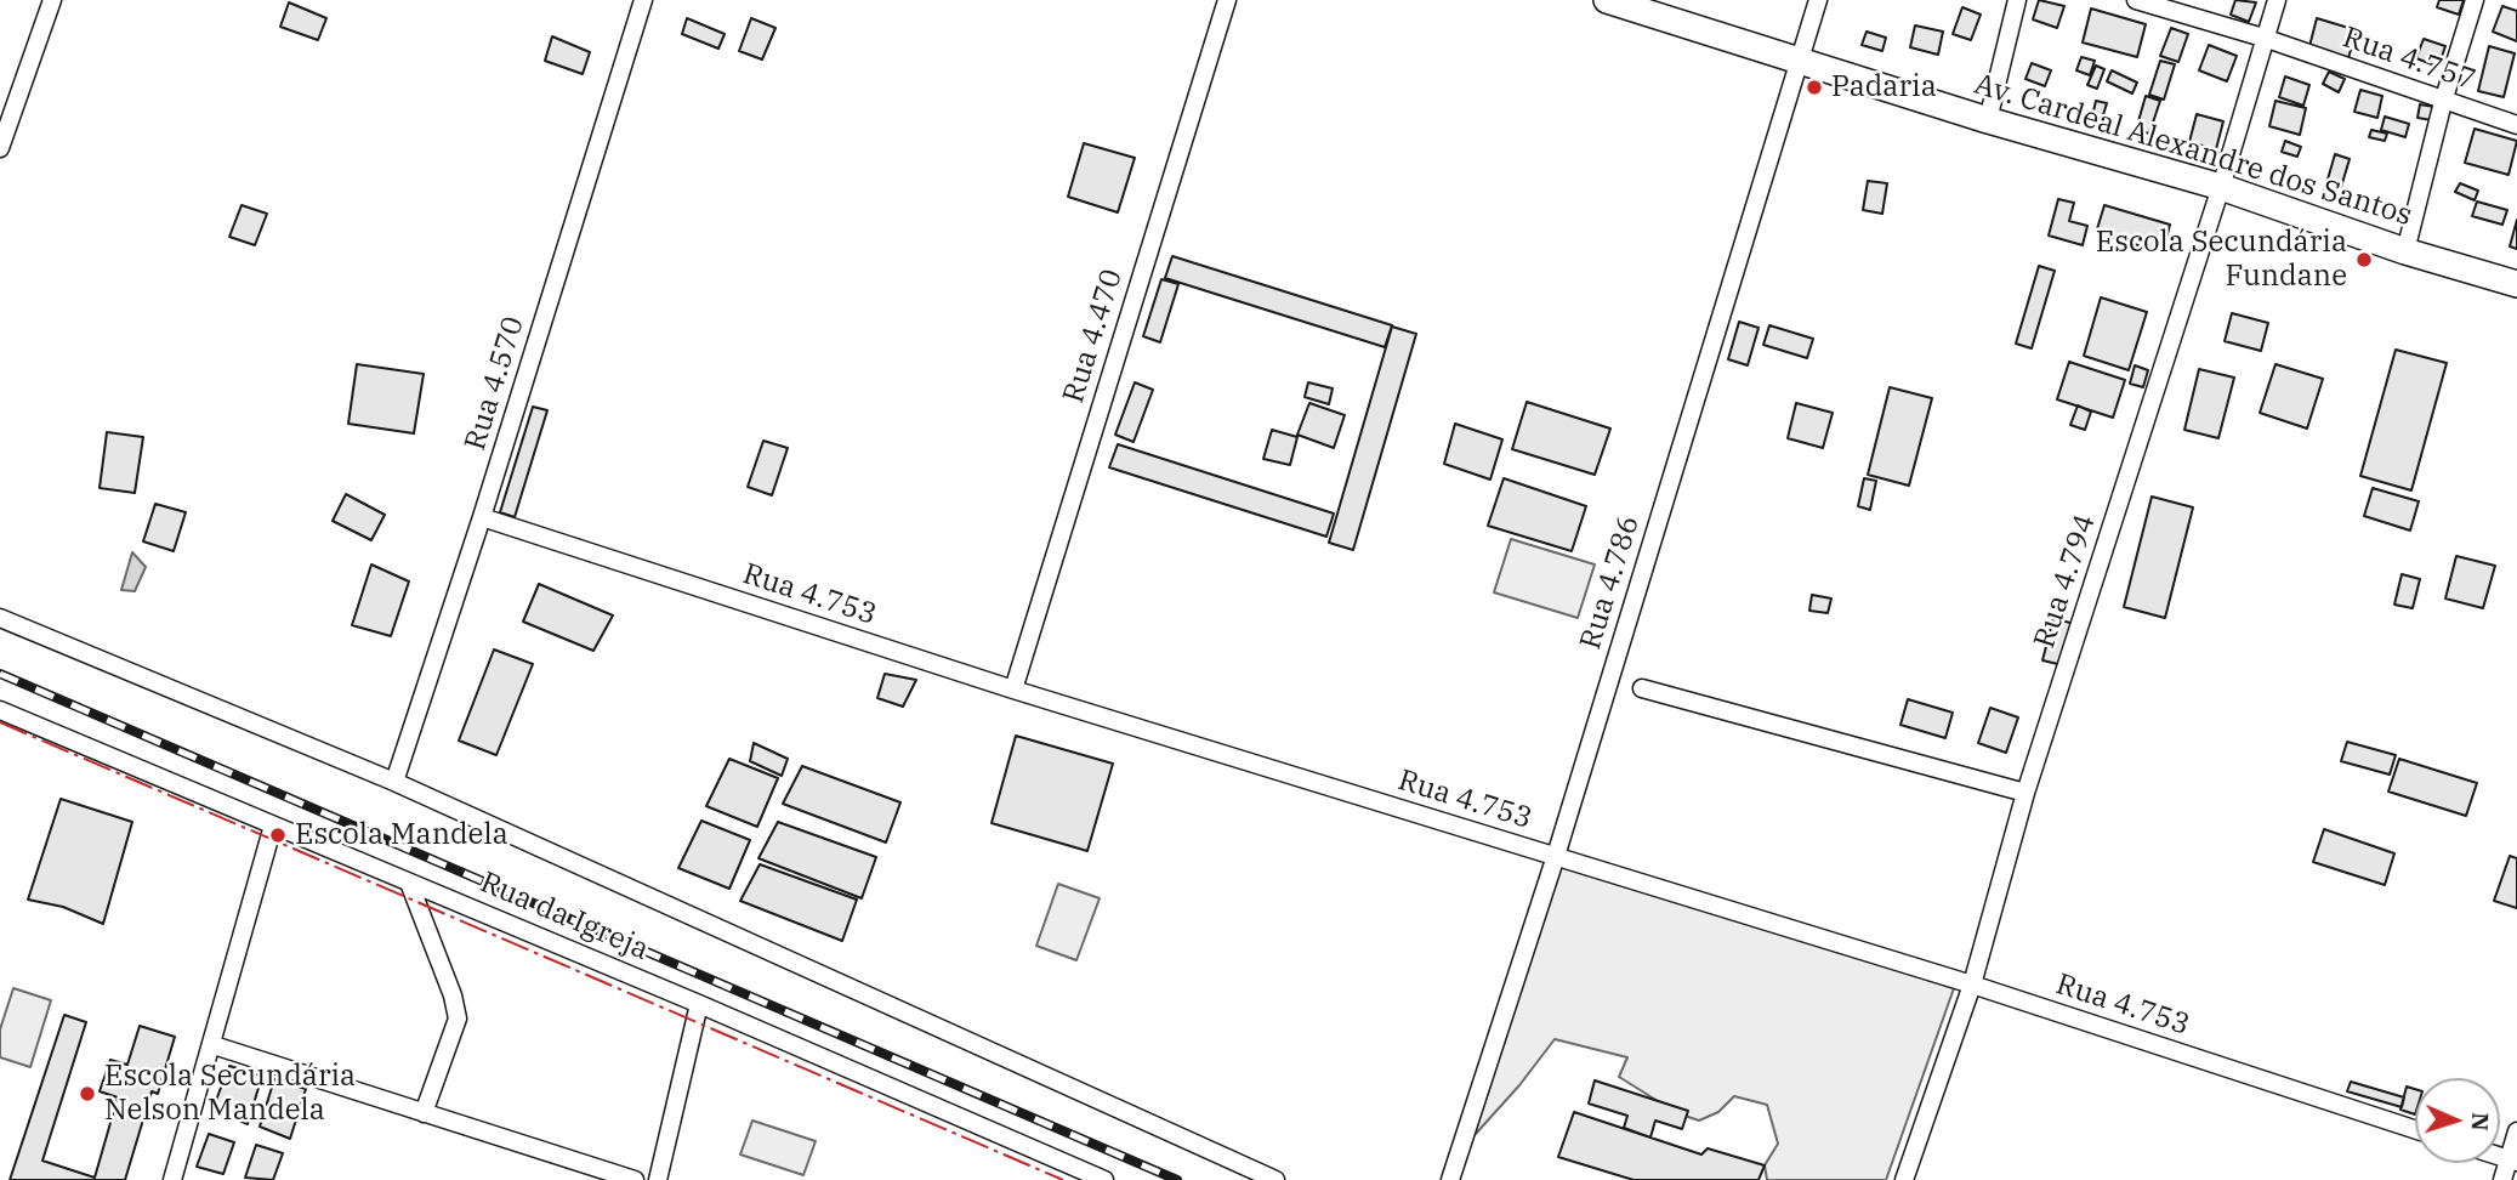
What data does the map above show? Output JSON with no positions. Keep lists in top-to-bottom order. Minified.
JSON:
{"streets":{"main road":["Av. Cardeal Alexandre dos Santos"],"street":["Rua 4.757","Rua 4.470","Rua 4.570","Rua 4.794","Rua 4.786","Rua 4.753","Rua da Igreja"]},"crossings":[["Rua 4.757","Rua 4.794"],["Av. Cardeal Alexandre dos Santos","Rua 4.794"],["Av. Cardeal Alexandre dos Santos","Rua 4.786"],["Rua 4.470","Rua 4.753"],["Rua 4.570","Rua 4.753"],["Rua 4.570","Rua da Igreja"],["Rua 4.794","Rua 4.753"],["Rua 4.786","Rua 4.753"]],"places":["Padaria","Escola Secundária Fundane","Escola Mandela","Escola Secundária Nelson Mandela"],"north":"right"}
